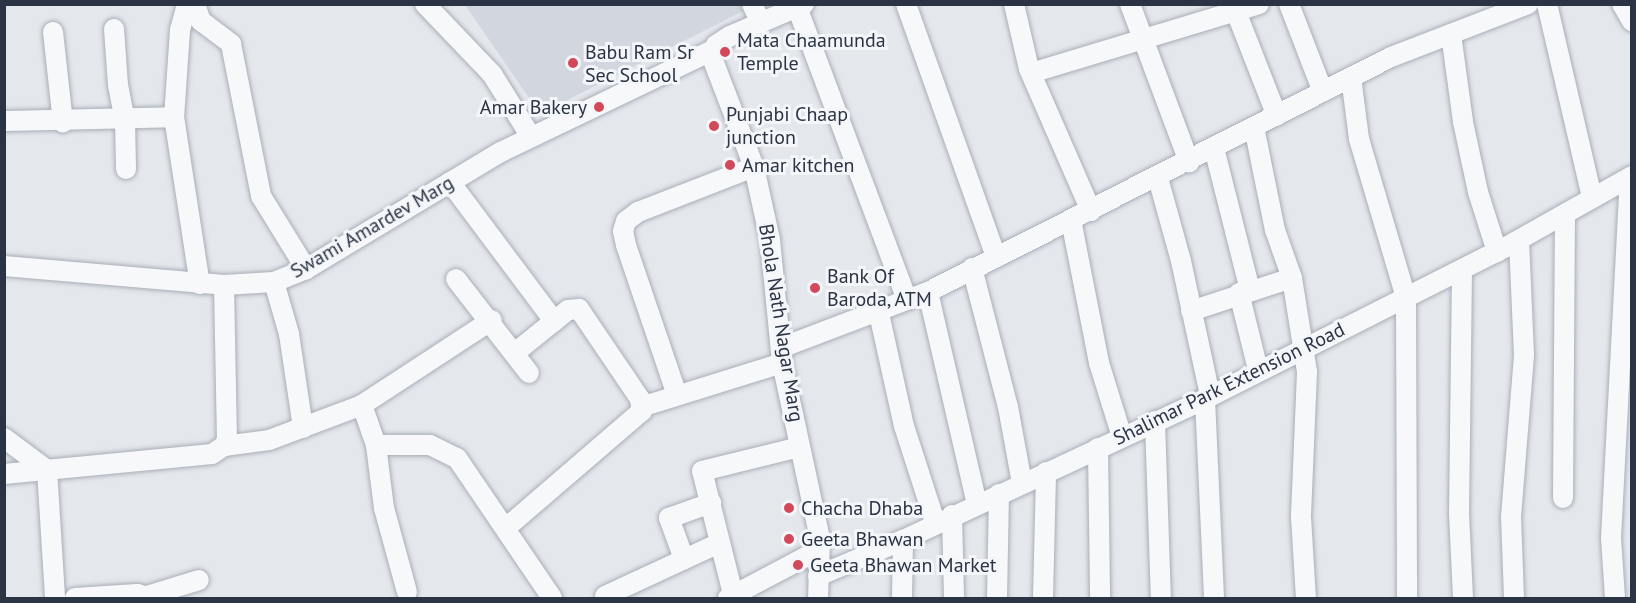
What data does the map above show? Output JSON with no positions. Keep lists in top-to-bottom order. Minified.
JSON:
{"streets":{"street":["Swami Amardev Marg","Bhola Nath Nagar Marg","Shalimar Park Extension Road"]},"crossings":[["Swami Amardev Marg","Bhola Nath Nagar Marg"],["Bhola Nath Nagar Marg","Shalimar Park Extension Road"]],"places":["Mata Chaamunda Temple","Babu Ram Sr Sec School","Amar Bakery","Punjabi Chaap junction","Amar kitchen","Bank Of Baroda, ATM","Chacha Dhaba","Geeta Bhawan","Geeta Bhawan Market"]}
